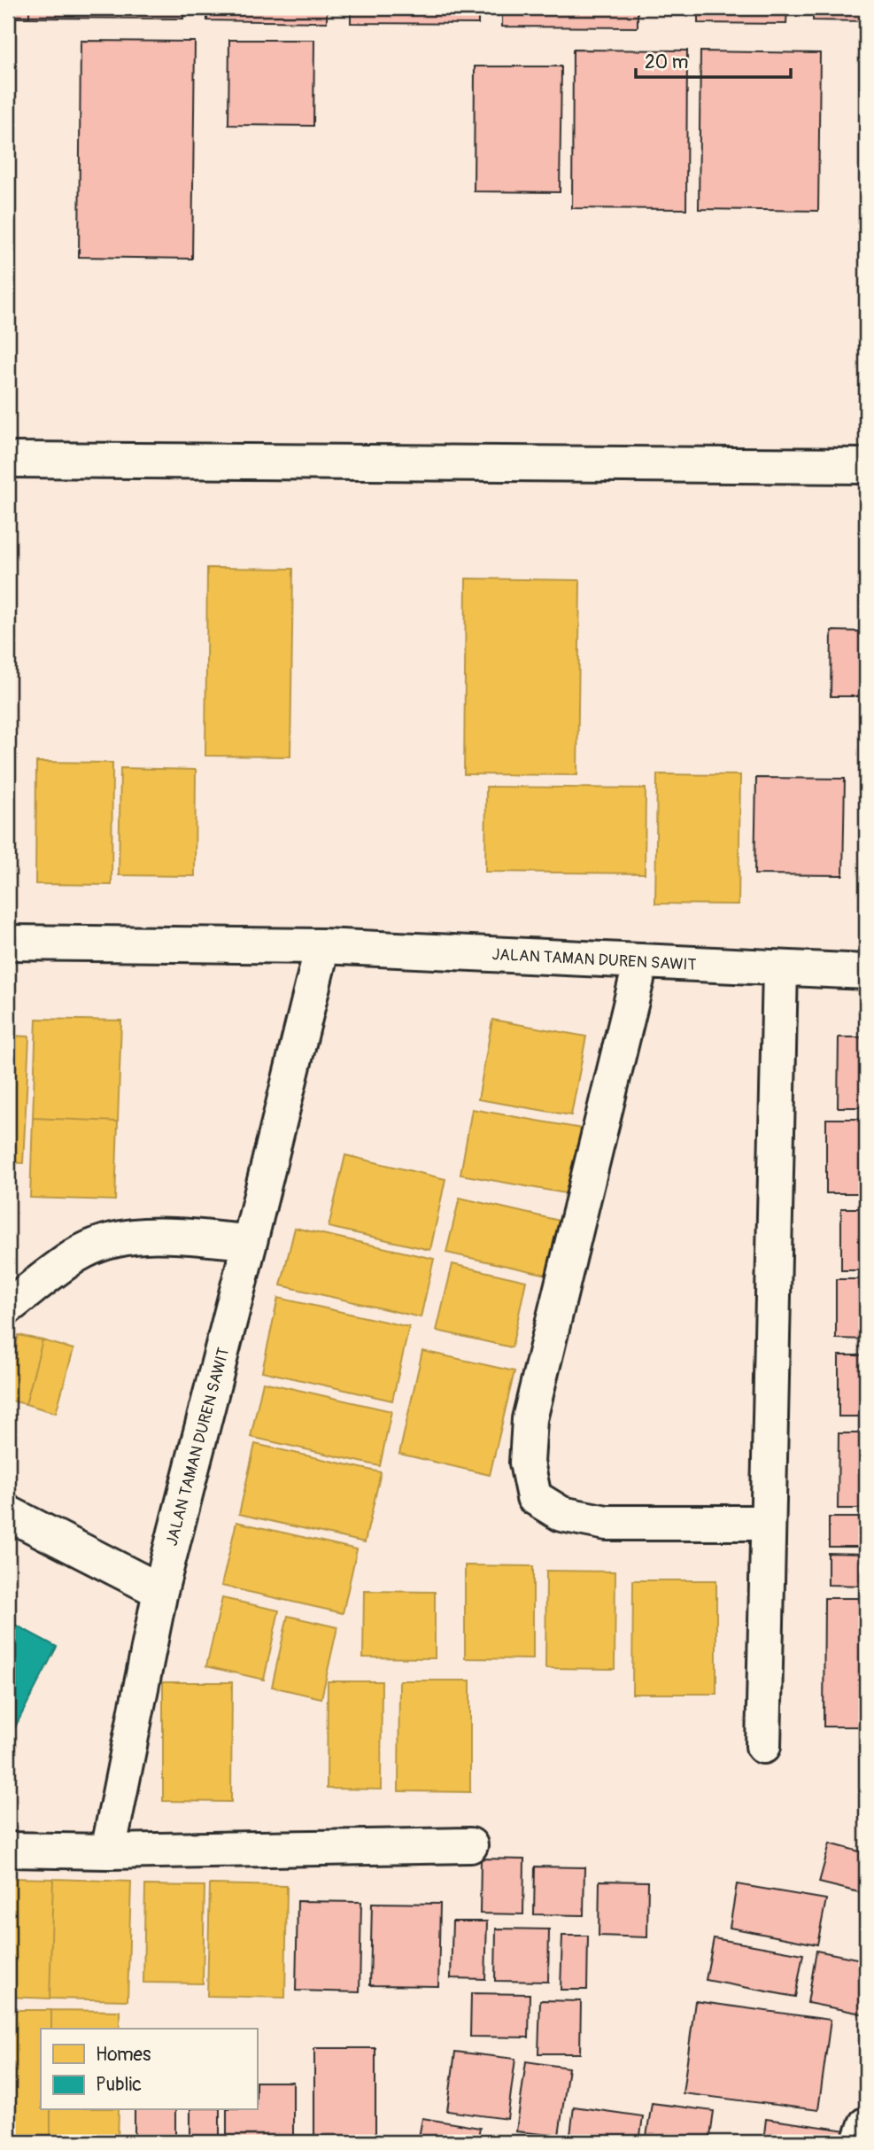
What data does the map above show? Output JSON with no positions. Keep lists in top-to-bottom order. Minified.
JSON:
{"streets":{"street":["JALAN TAMAN DUREN SAWIT"]},"legend":["Homes","Public"],"scale_bar":"20 m"}
